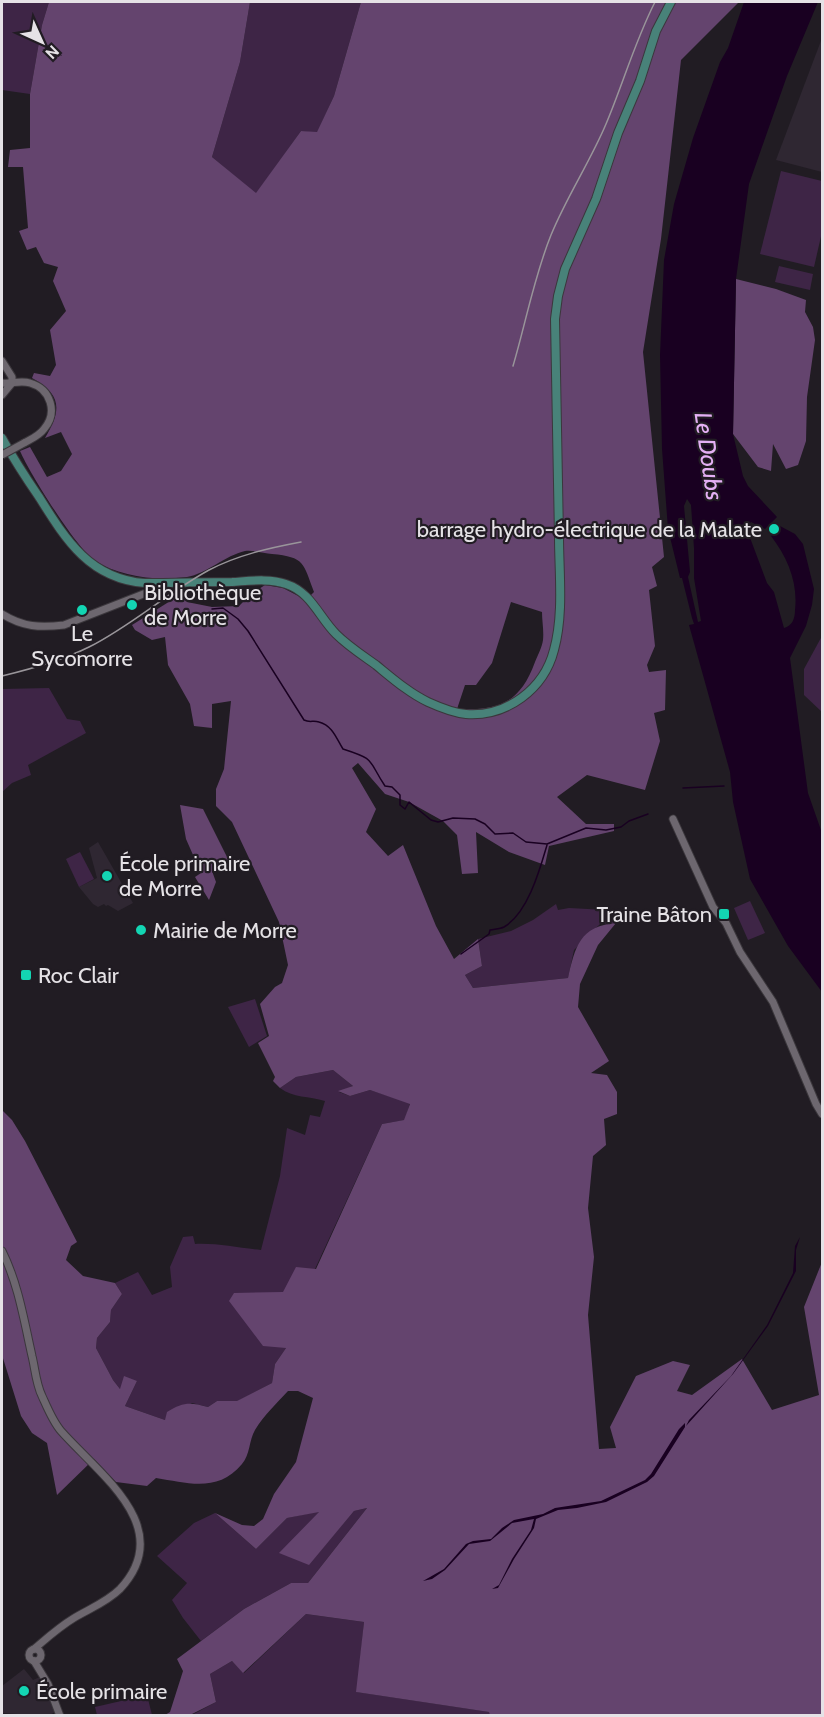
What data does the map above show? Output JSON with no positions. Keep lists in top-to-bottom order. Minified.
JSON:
{"water":["Le Doubs"],"places":{"other":["barrage hydro-électrique de la Malate","Bibliothèque de Morre","Le Sycomorre","École primaire de Morre","Mairie de Morre","École primaire"],"transit":["Traine Bâton","Roc Clair"]},"north":"bottom right"}
